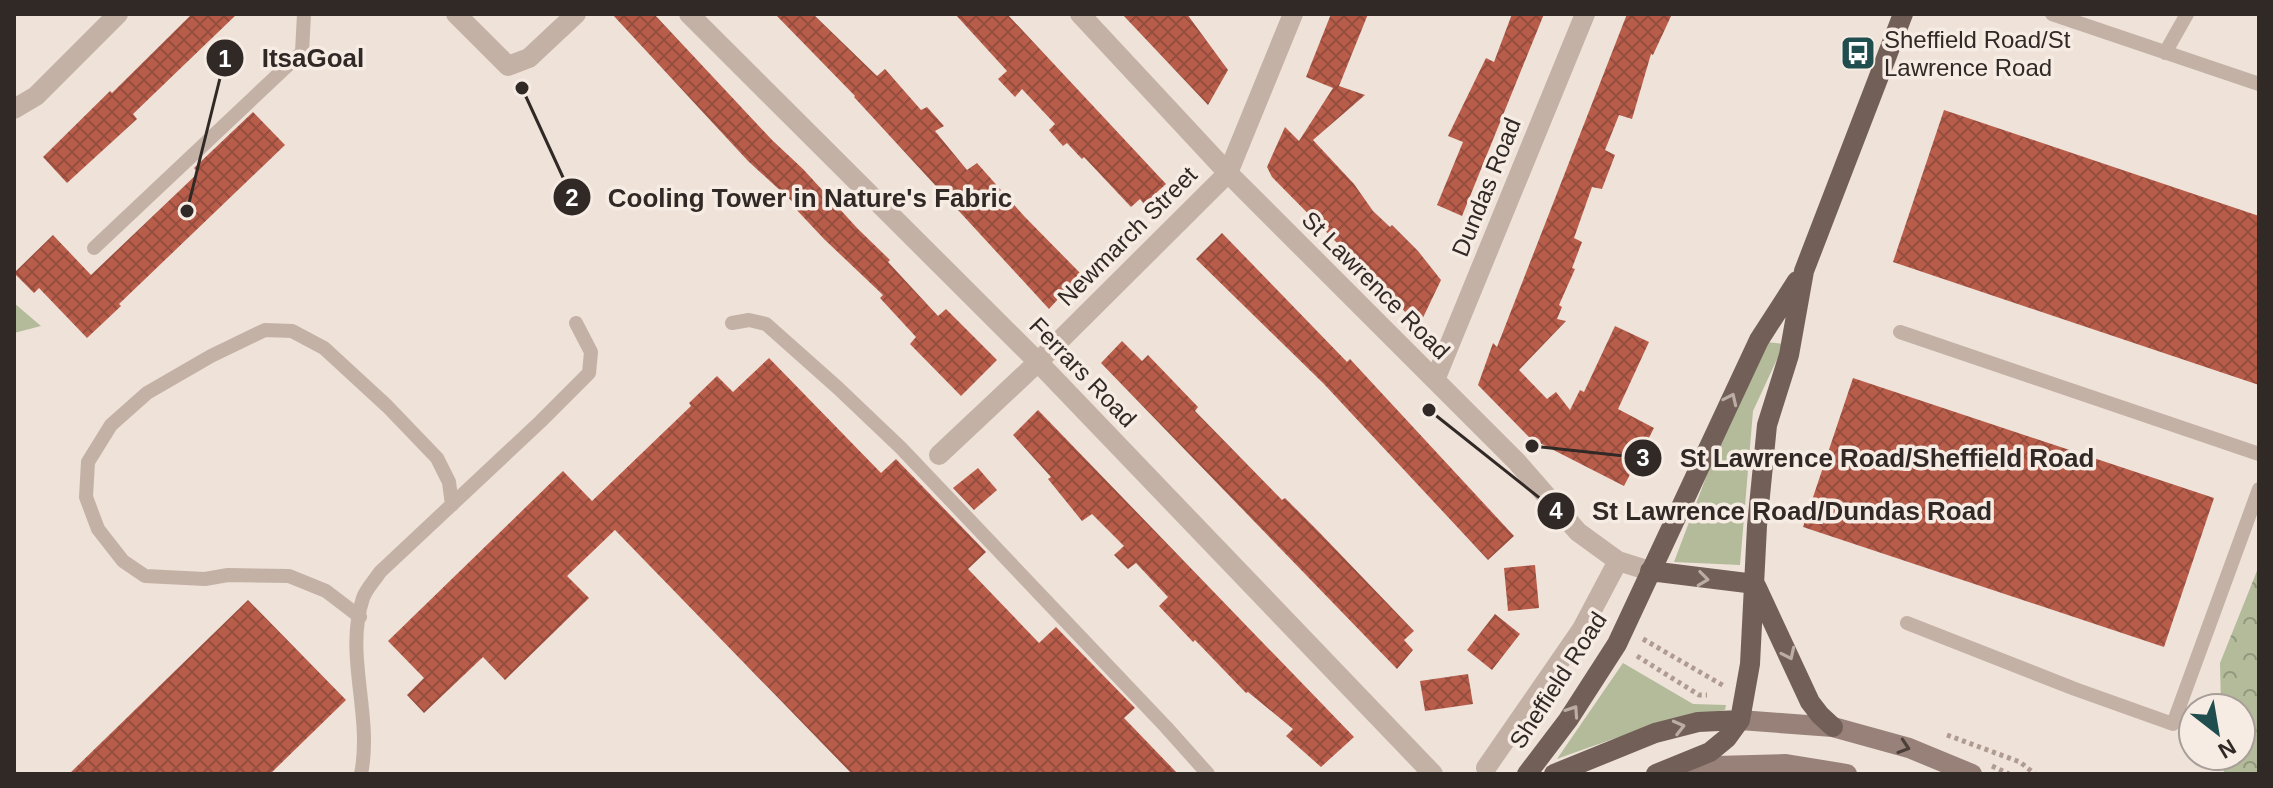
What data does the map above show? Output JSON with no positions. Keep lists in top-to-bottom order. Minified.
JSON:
{"streets":{"main road":["Sheffield Road"],"street":["Dundas Road","Newmarch Street","St Lawrence Road","Ferrars Road"]},"crossings":[["Dundas Road","St Lawrence Road"],["Newmarch Street","St Lawrence Road"],["Newmarch Street","Ferrars Road"],["St Lawrence Road","Sheffield Road"]],"places":{"bus stop":["Sheffield Road/St Lawrence Road"],"other":["Cooling Tower in Nature's Fabric","ItsaGoal","St Lawrence Road/Dundas Road","St Lawrence Road/Sheffield Road"]},"north":"bottom right"}
